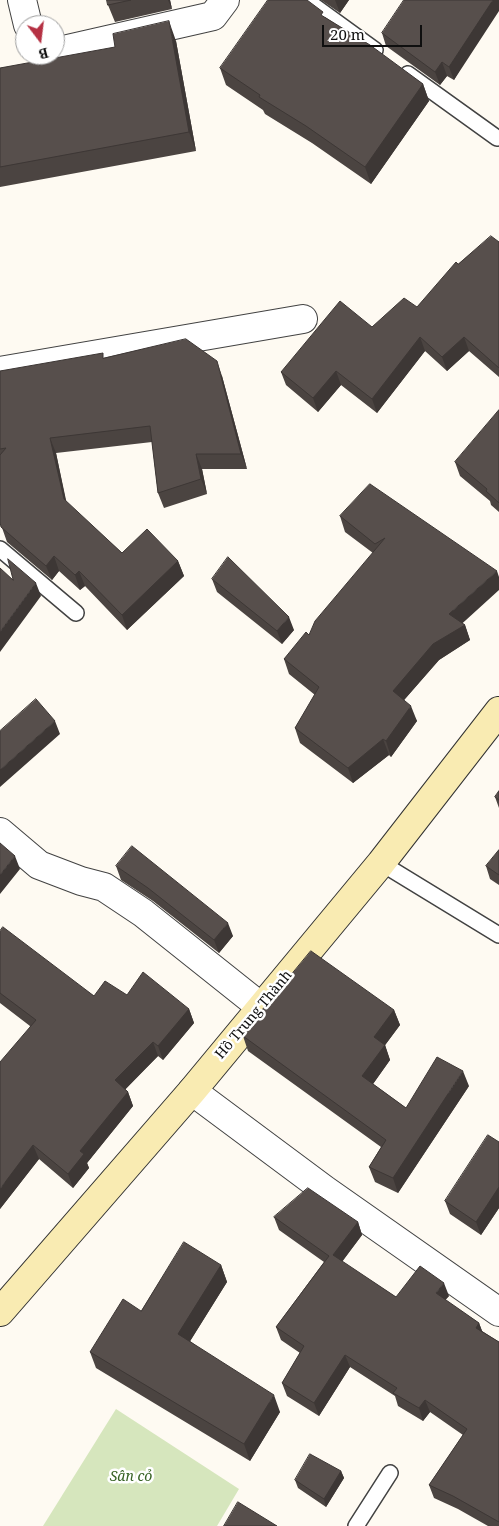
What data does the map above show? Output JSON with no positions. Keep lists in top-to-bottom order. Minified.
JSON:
{"streets":{"street":["Hồ Trung Thành"]},"parks":["Sân cỏ"],"scale_bar":"20 m","north":"bottom"}
